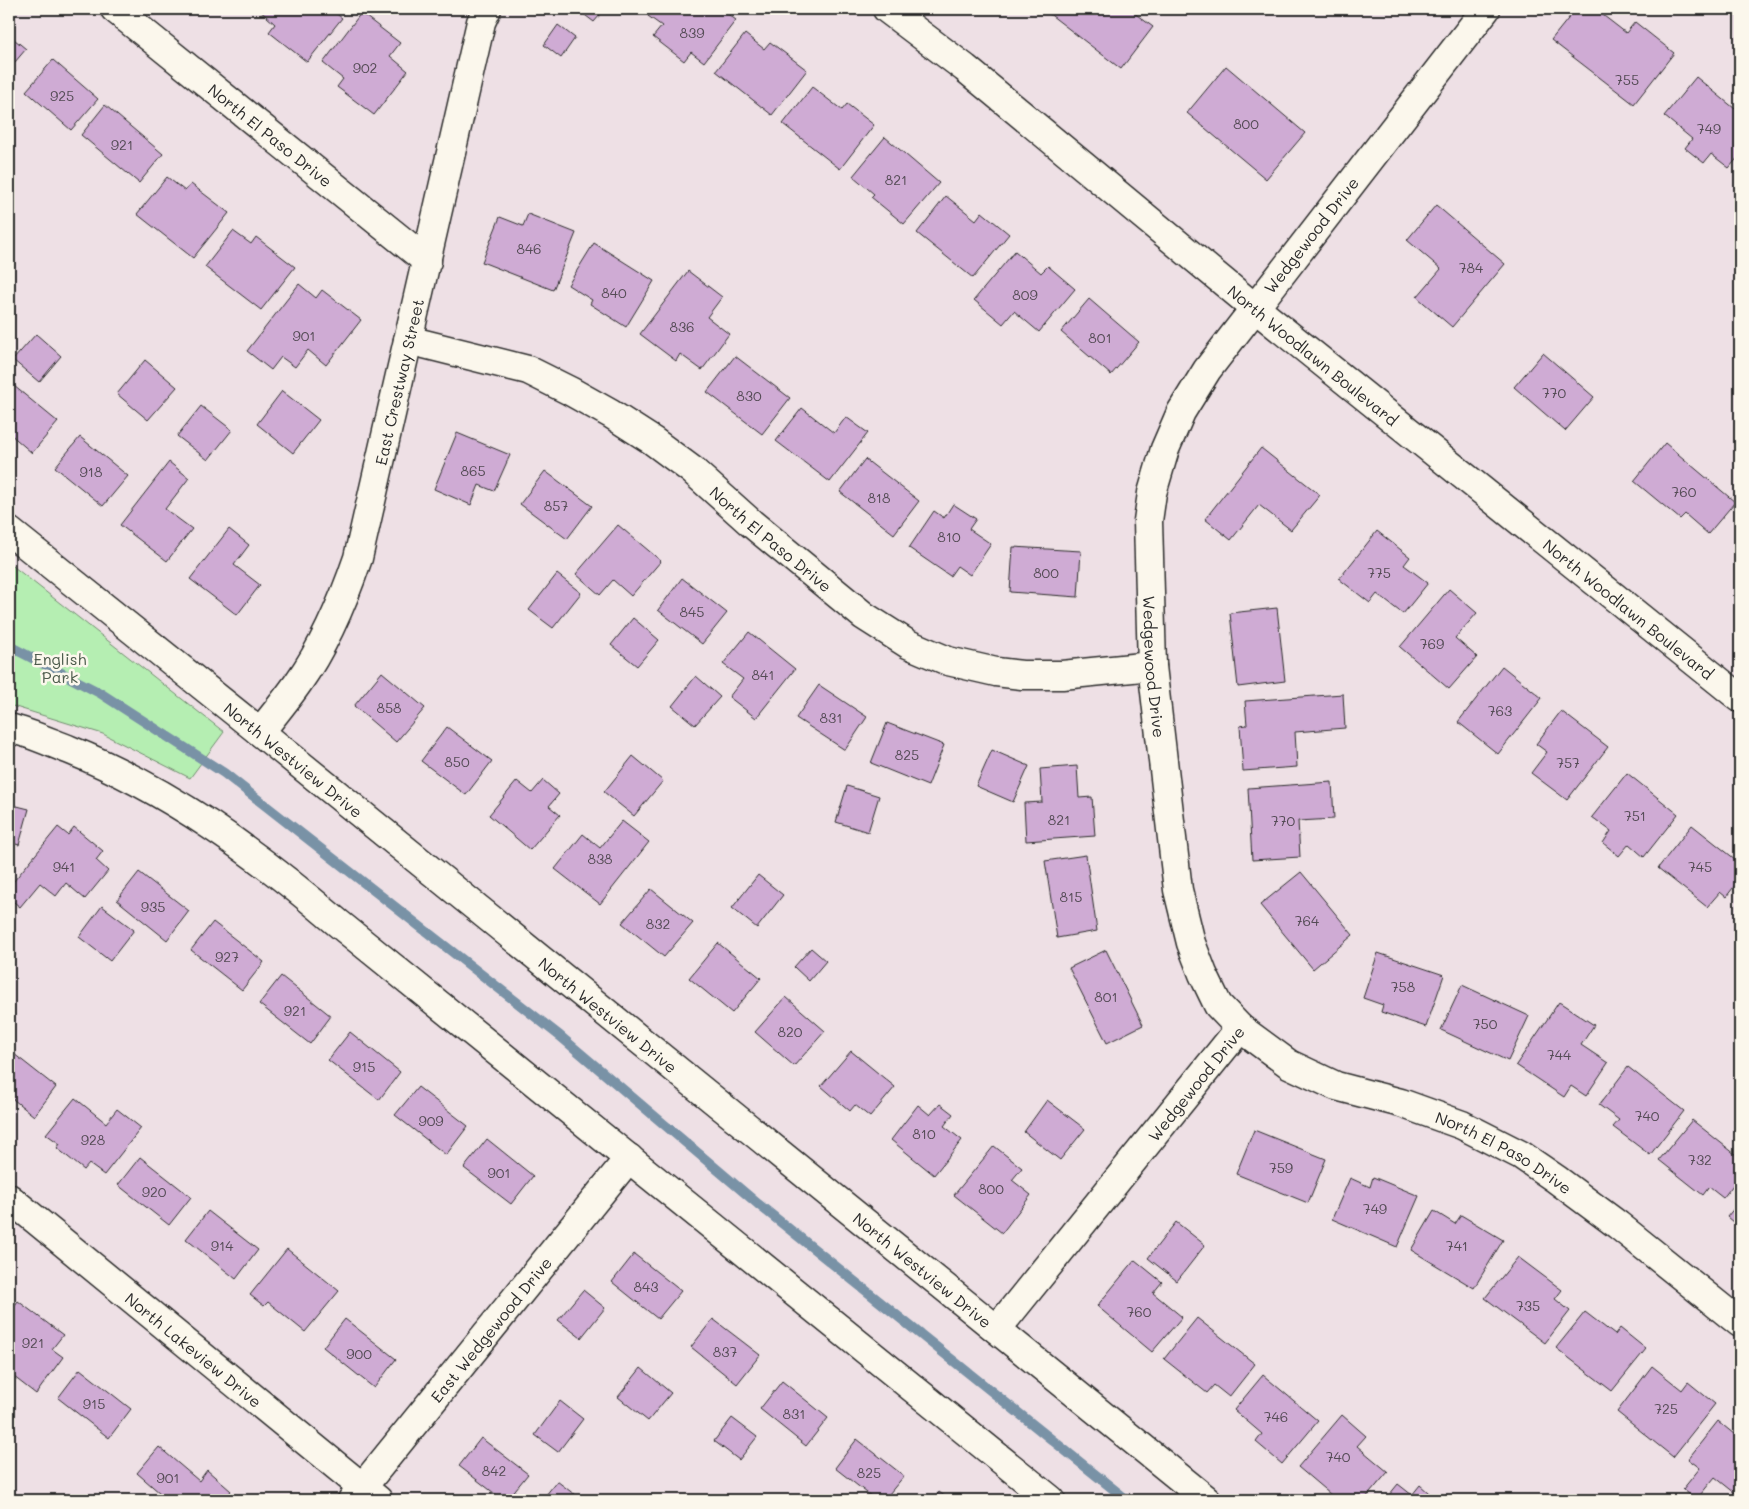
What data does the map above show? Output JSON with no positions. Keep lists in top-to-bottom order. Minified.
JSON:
{"streets":{"street":["North El Paso Drive","Wedgewood Drive","North Woodlawn Boulevard","East Crestway Street","North Westview Drive","East Wedgewood Drive","North Lakeview Drive"]},"crossings":[["North El Paso Drive","Wedgewood Drive"],["North El Paso Drive","East Crestway Street"],["Wedgewood Drive","North Woodlawn Boulevard"],["Wedgewood Drive","North Westview Drive"],["East Crestway Street","North Westview Drive"],["East Wedgewood Drive","North Lakeview Drive"]],"parks":["English Park"],"house_numbers":["839","902","755","925","800","749","921","821","846","784","840","809","836","901","801","770","830","865","918","760","818","857","810","800","775","845","769","841","858","763","831","825","850","757","751","821","770","838","941","745","815","935","764","832","927","758","801","921","750","820","744","915","740","909","810","928","732","759","901","800","920","749","914","741","843","735","760","921","837","900","915","725","831","746","740","842","825","901"]}
